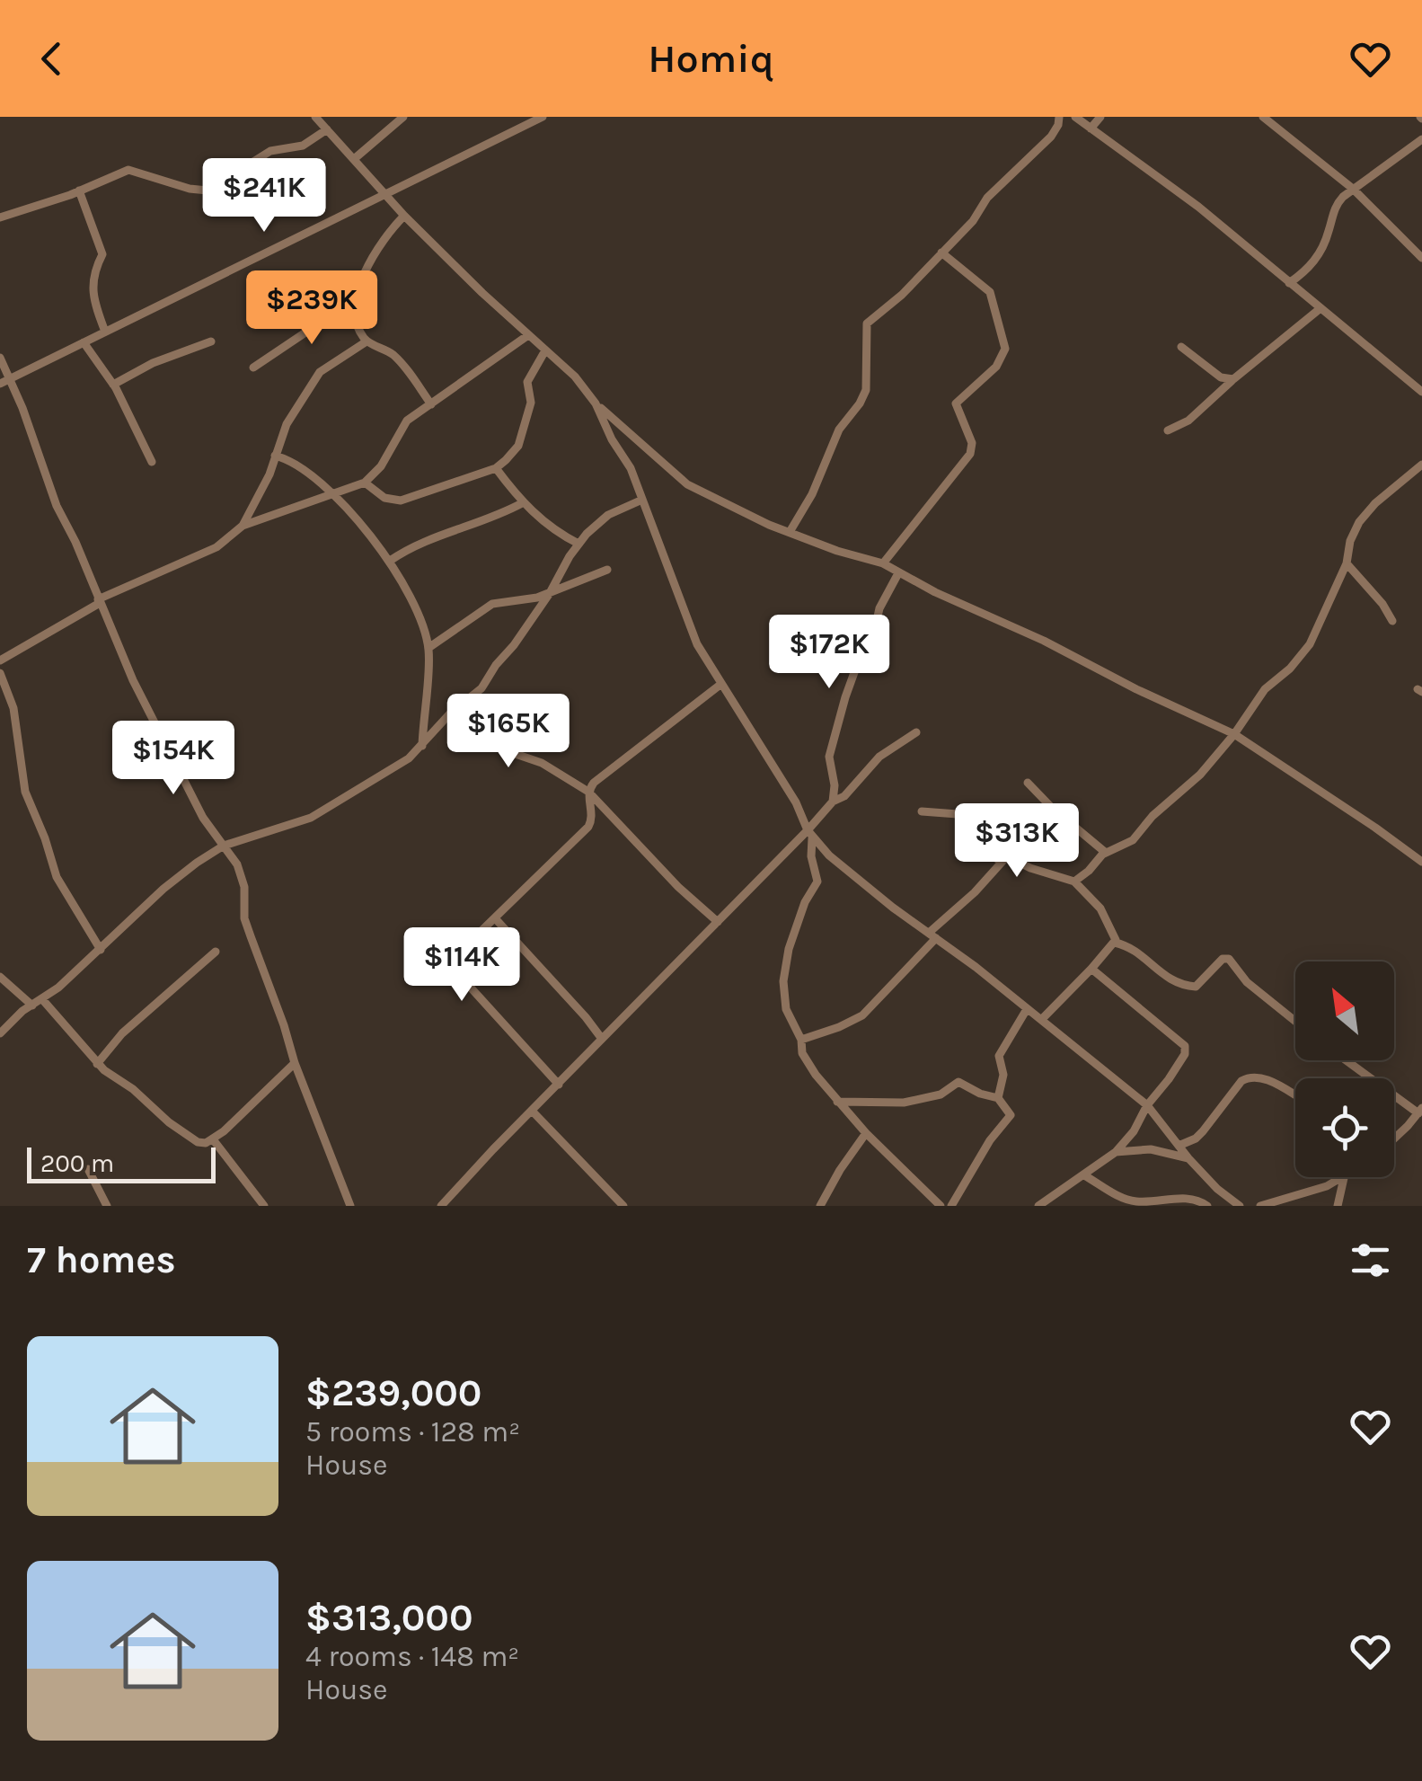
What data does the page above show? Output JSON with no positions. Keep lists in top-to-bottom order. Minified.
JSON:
{"scale_bar":"200 m","north":"top left","page":{"header":"Homiq","price":["$241K","$239K","$172K","$165K","$154K","$313K","$114K"],"scale":"200 m","heading":"7 homes","list":[{"name":"$239,000","note":"5 rooms · 128 m² · House"},{"name":"$313,000","note":"4 rooms · 148 m² · House"}]}}
